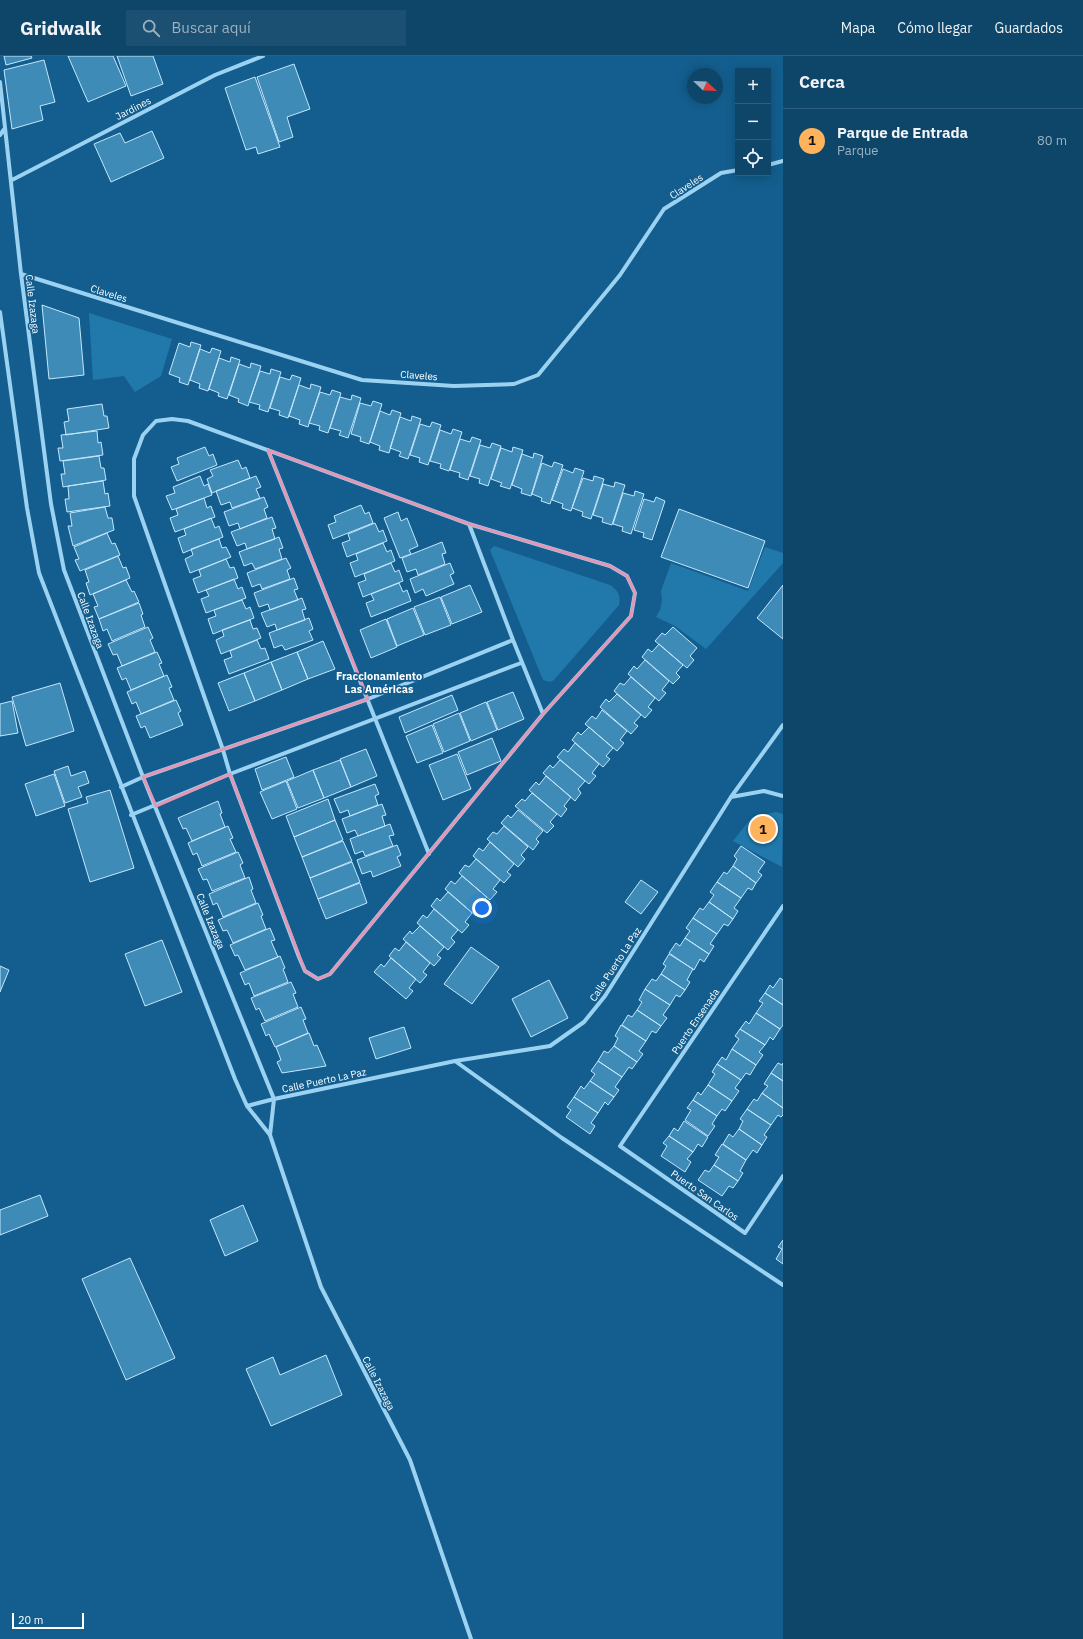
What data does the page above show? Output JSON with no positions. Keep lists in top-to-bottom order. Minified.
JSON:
{"streets":{"street":["Jardines","Claveles","Calle Izazaga","Calle Puerto La Paz","Puerto Ensenada","Puerto San Carlos"]},"crossings":[["Jardines","Calle Izazaga"],["Claveles","Calle Izazaga"],["Calle Izazaga","Calle Puerto La Paz"],["Puerto Ensenada","Puerto San Carlos"]],"districts":["Fraccionamiento Las Américas"],"scale_bar":"20 m","north":"bottom right","page":{"header":"Gridwalk","search":"Buscar aquí","nav":["Mapa","Cómo llegar","Guardados"],"heading":"Cerca","map_buttons":["+","−"],"list":[{"mark":"1","name":"Parque de Entrada","note":"Parque","value":"80 m"}],"pins":"1","scale":"20 m"}}
